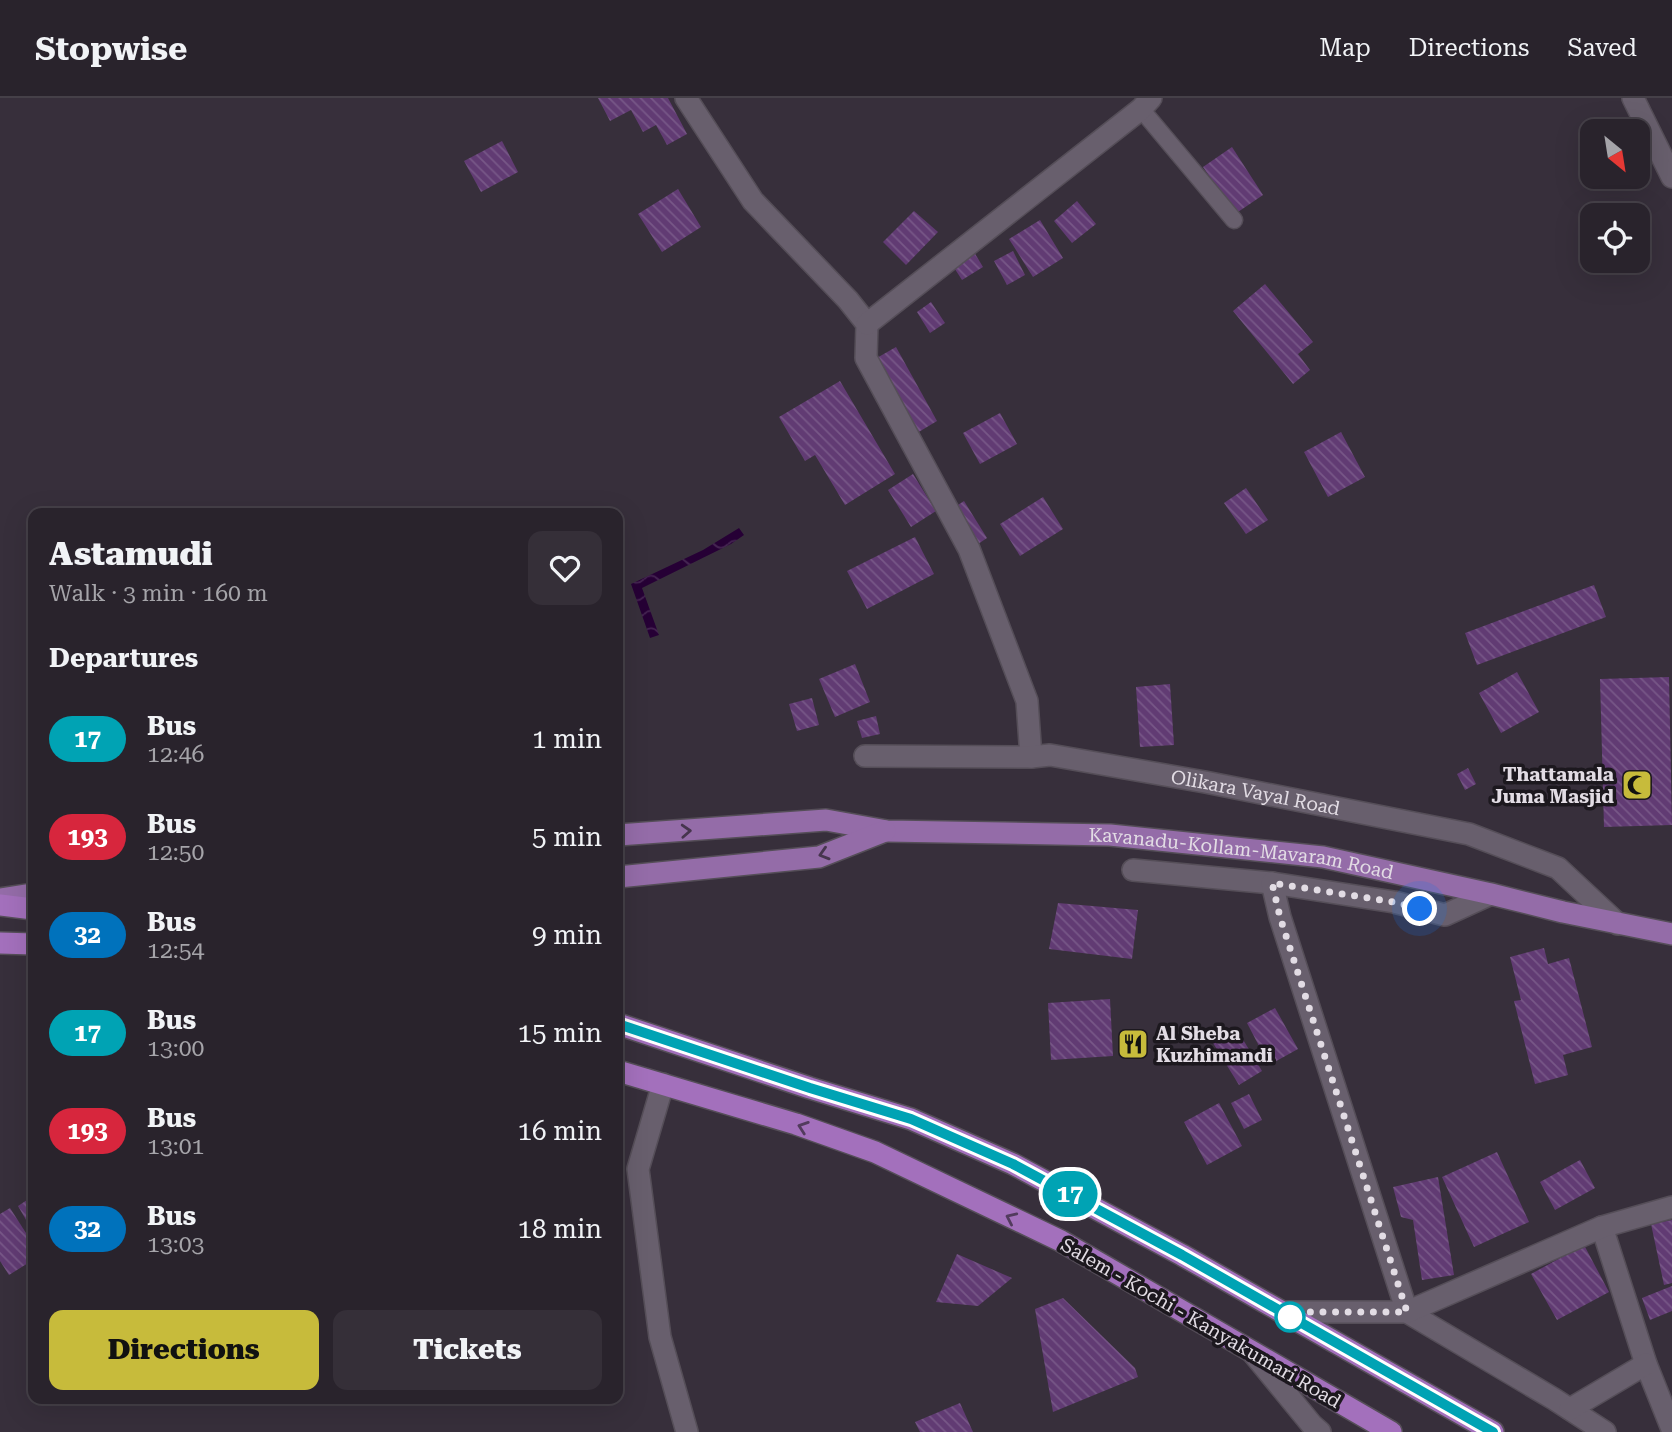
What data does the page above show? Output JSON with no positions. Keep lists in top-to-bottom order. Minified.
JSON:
{"streets":{"highway":["Salem - Kochi - Kanyakumari Road"],"main road":["Kavanadu-Kollam-Mavaram Road"],"street":["Olikara Vayal Road"]},"crossings":[["Olikara Vayal Road","Kavanadu-Kollam-Mavaram Road"]],"places":{"mosque":["Thattamala Juma Masjid"],"restaurant":["Al Sheba Kuzhimandi"]},"lines":["bus line 17"],"north":"bottom right","page":{"header":"Stopwise","nav":["Map","Directions","Saved"],"on_map":"17","heading":[["Astamudi","Walk · 3 min · 160 m"],"Departures"],"list":[{"mark":"17","name":"Bus","note":"12:46","value":"1 min"},{"mark":"193","name":"Bus","note":"12:50","value":"5 min"},{"mark":"32","name":"Bus","note":"12:54","value":"9 min"},{"mark":"17","name":"Bus","note":"13:00","value":"15 min"},{"mark":"193","name":"Bus","note":"13:01","value":"16 min"},{"mark":"32","name":"Bus","note":"13:03","value":"18 min"}],"buttons":["Directions","Tickets"]}}
